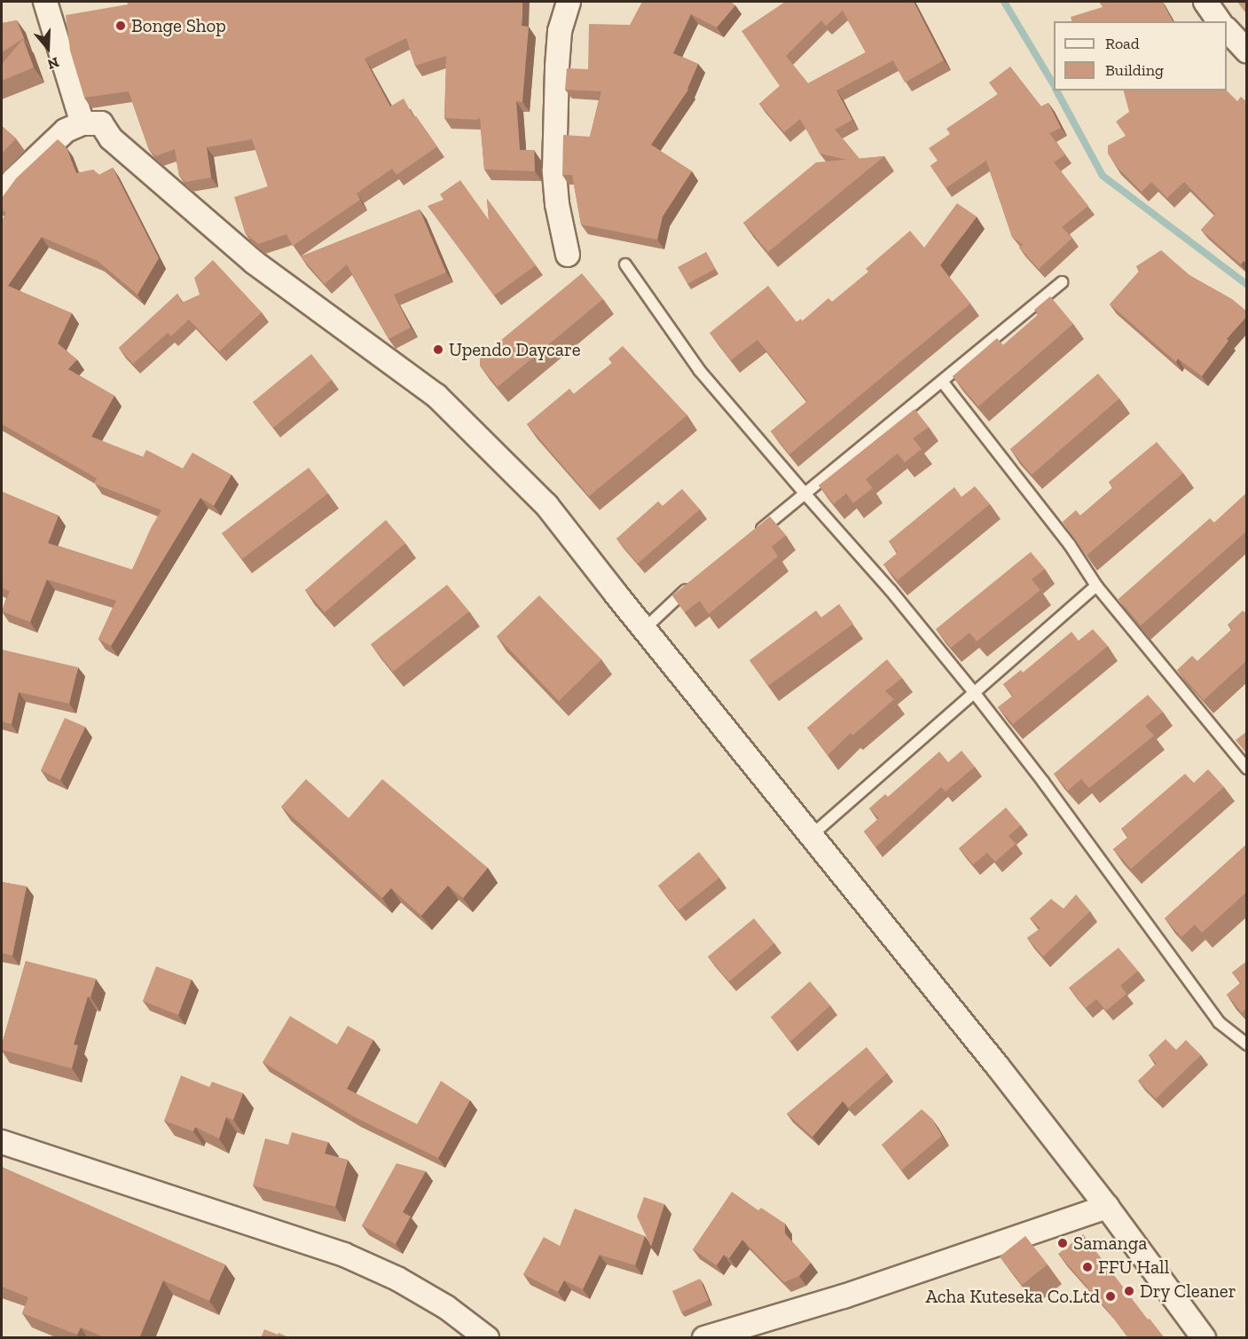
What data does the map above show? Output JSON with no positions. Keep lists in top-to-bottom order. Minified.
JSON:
{"places":["Bonge Shop","Upendo Daycare","Samanga","FFU Hall","Dry Cleaner","Acha Kuteseka Co.Ltd"],"legend":["Road","Building"],"north":"bottom"}
